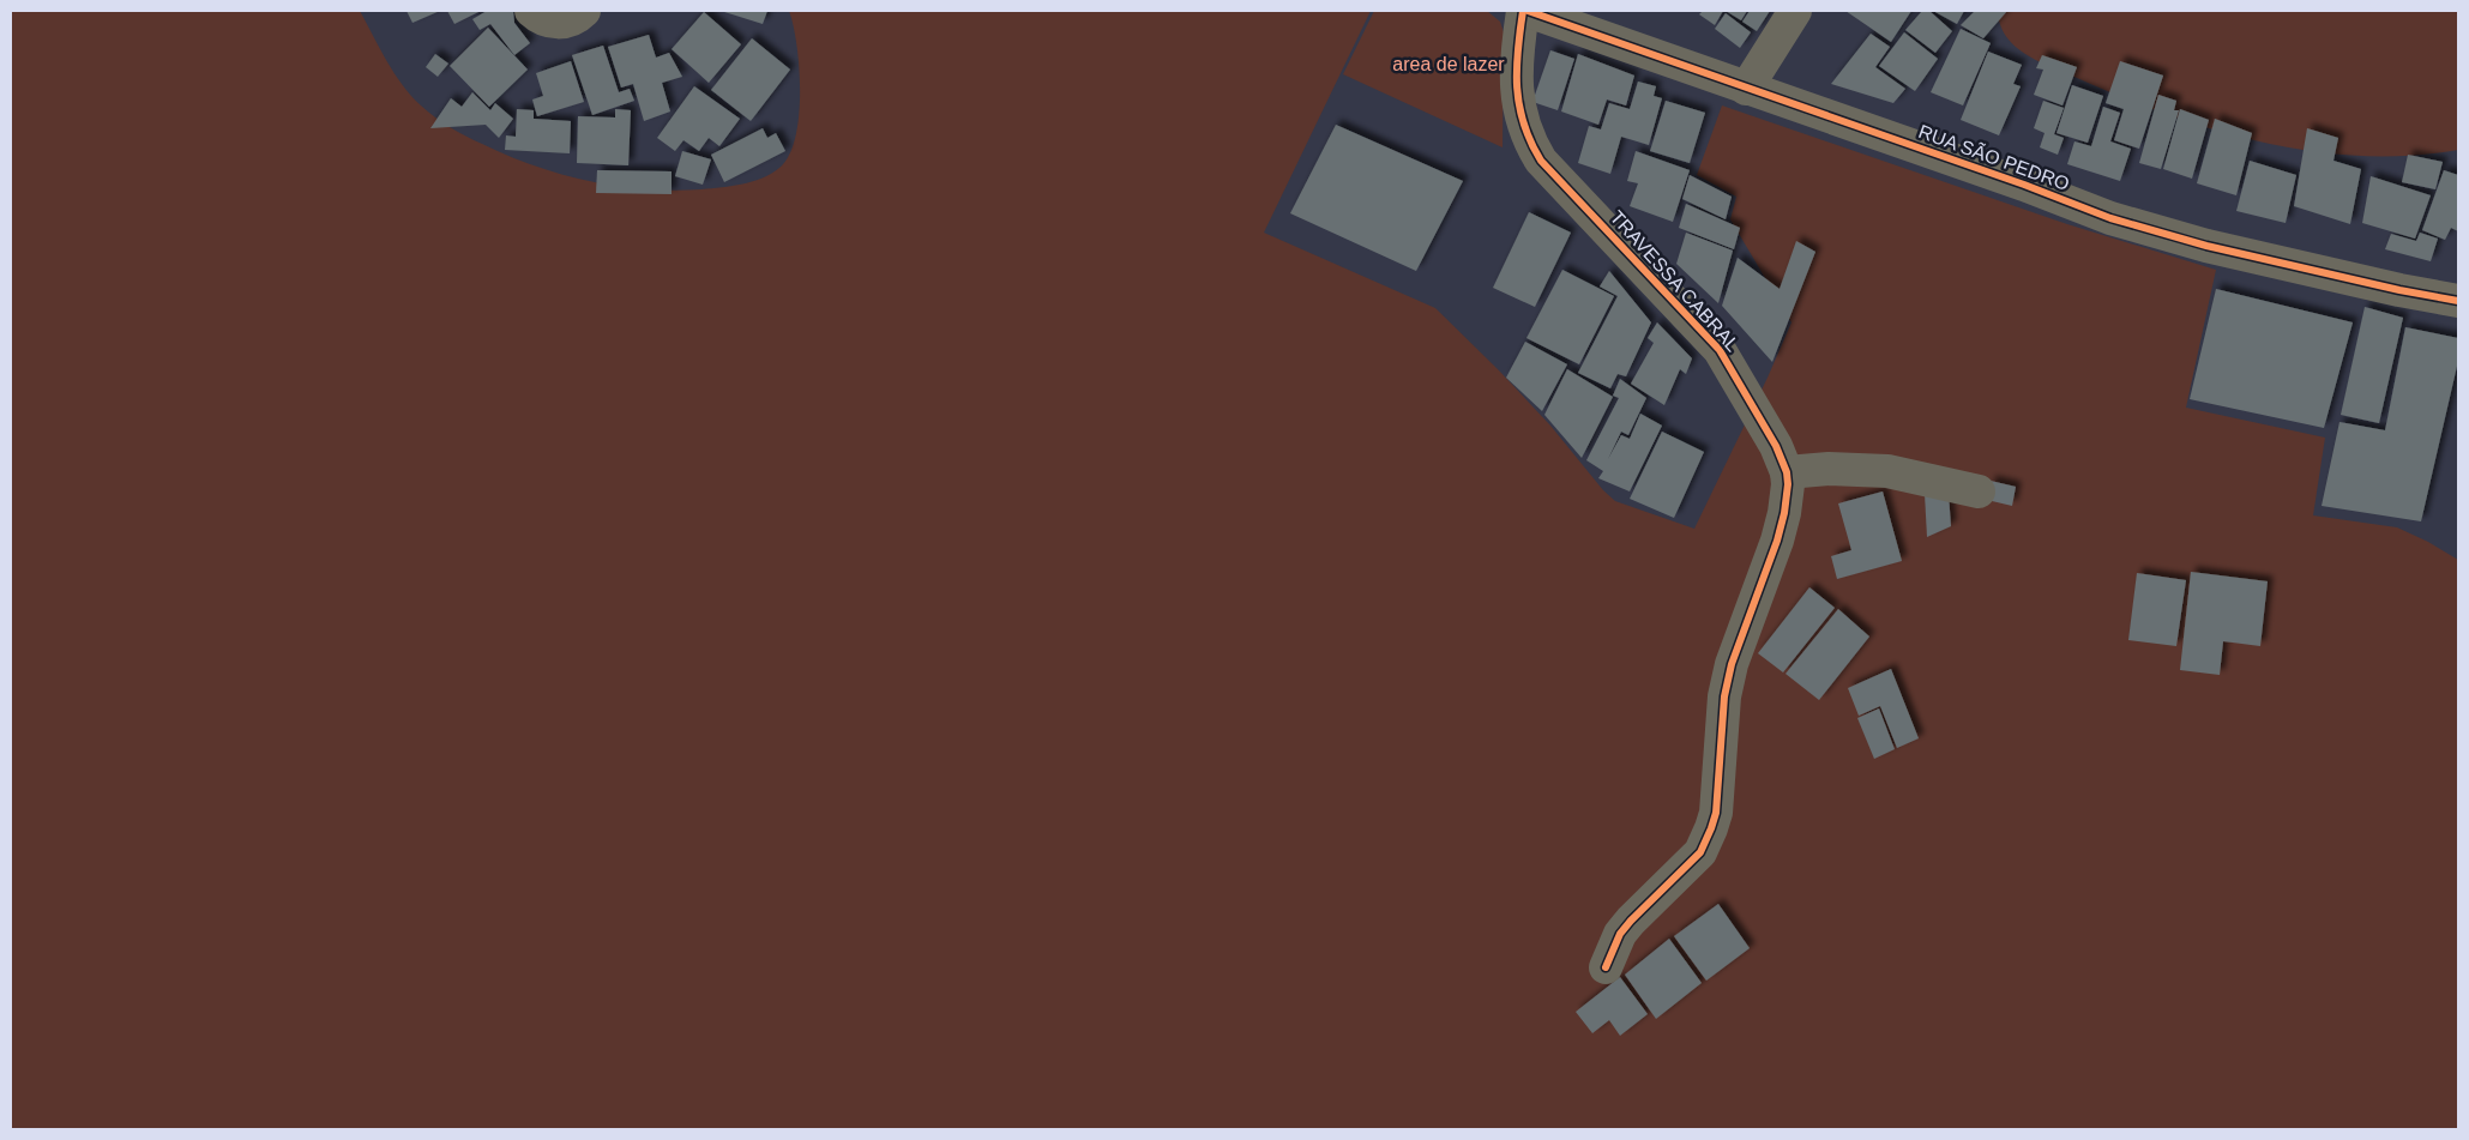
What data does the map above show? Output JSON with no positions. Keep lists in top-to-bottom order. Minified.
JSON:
{"streets":{"street":["RUA SÃO PEDRO","TRAVESSA CABRAL"]},"parks":["area de lazer"]}
